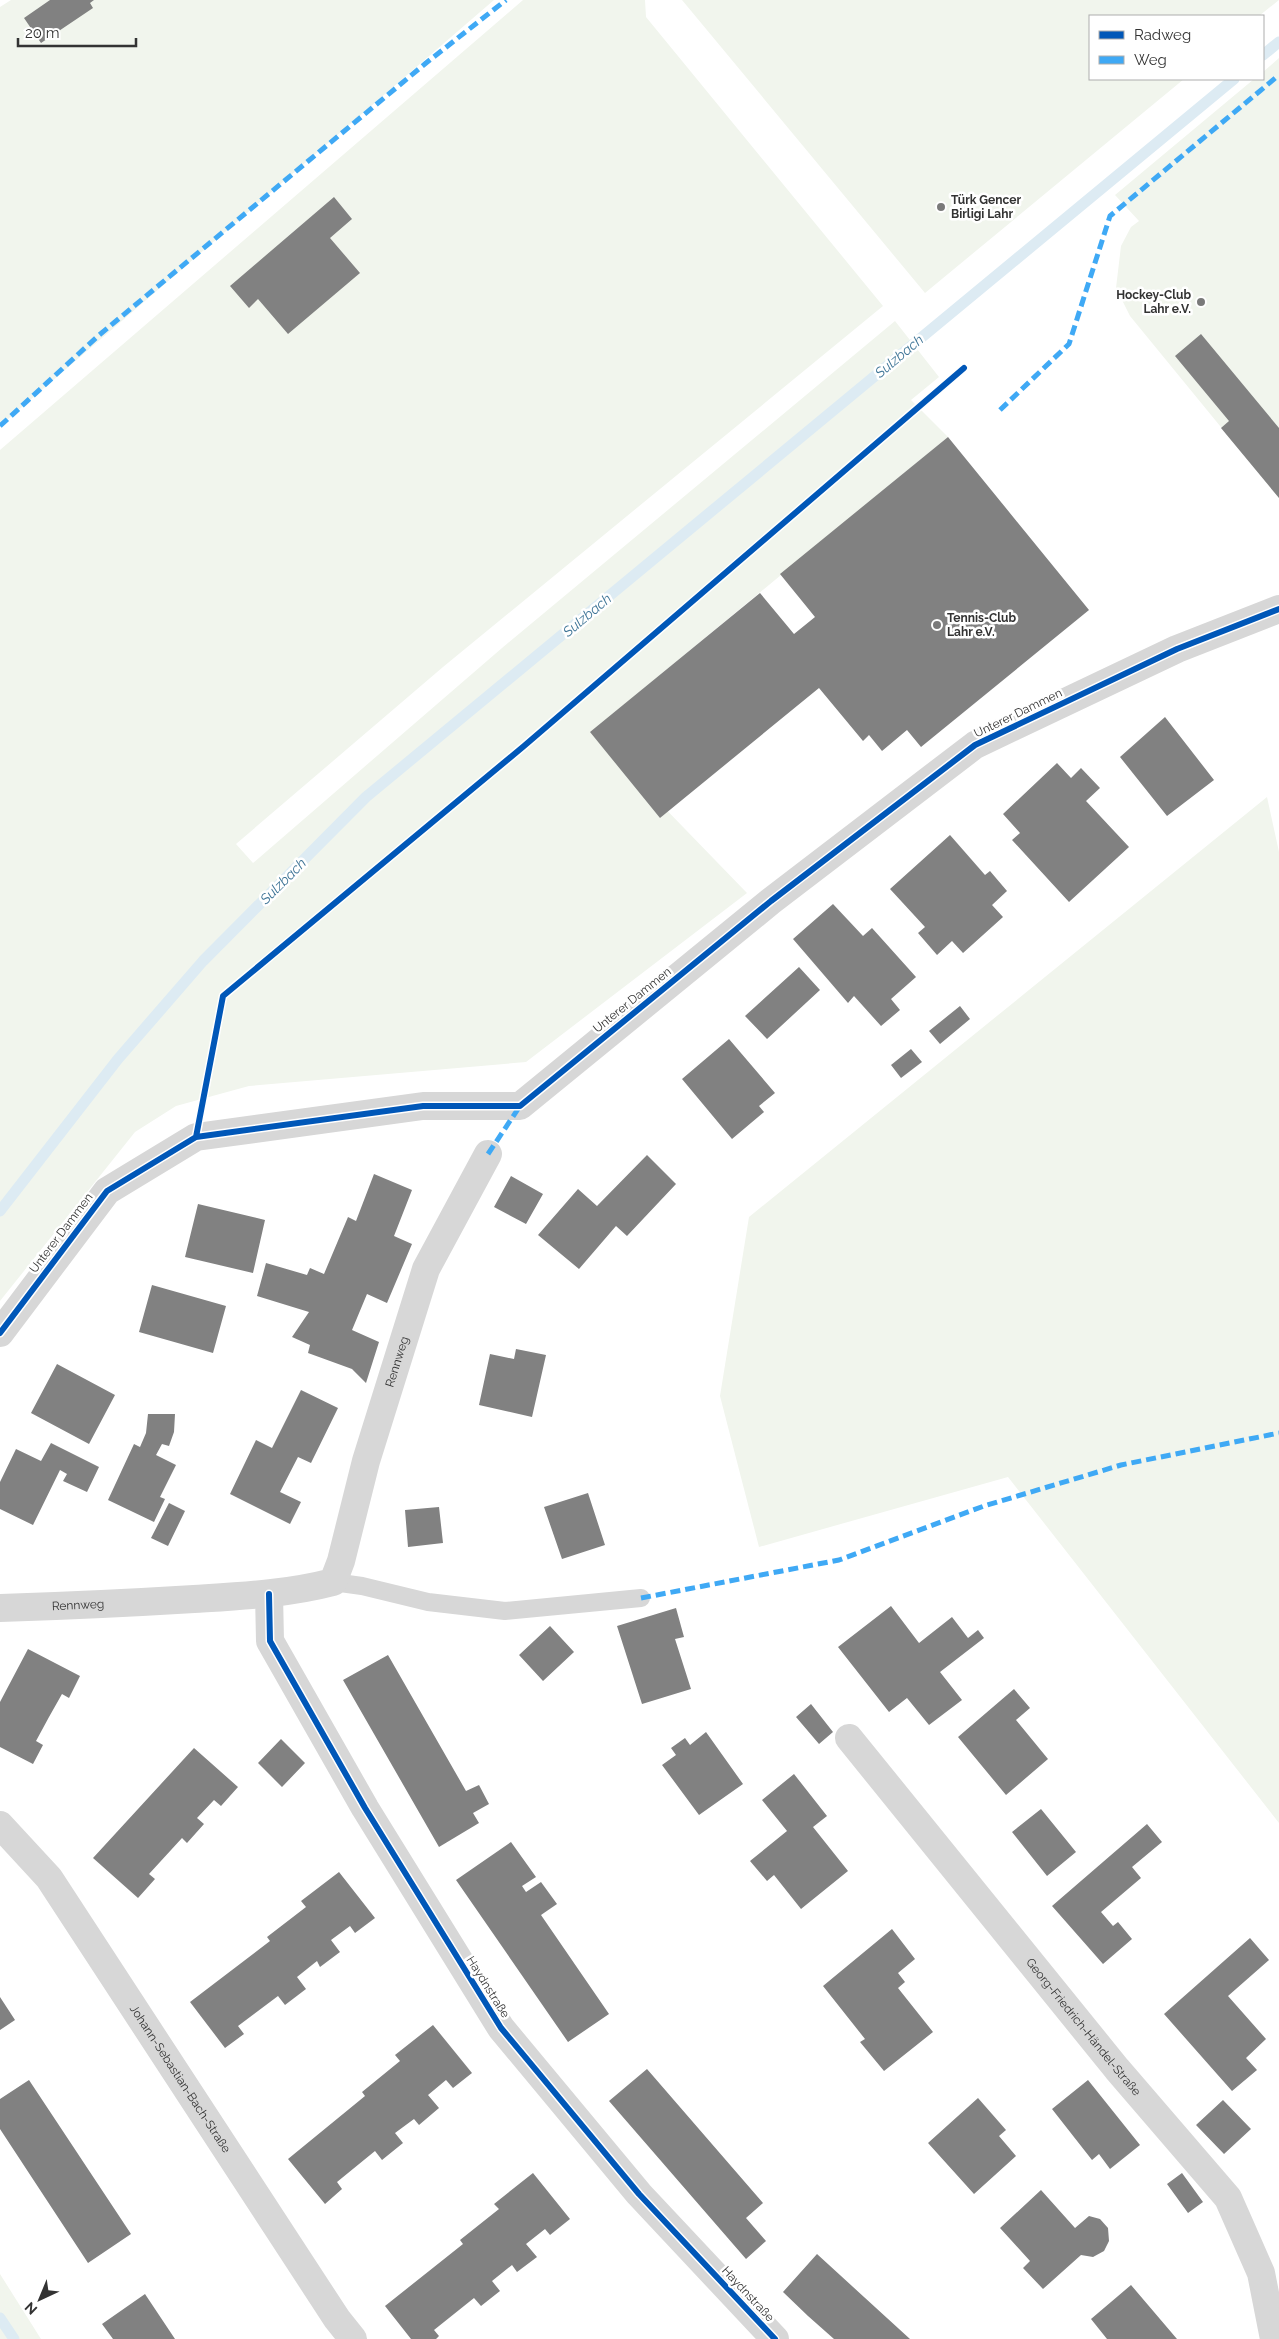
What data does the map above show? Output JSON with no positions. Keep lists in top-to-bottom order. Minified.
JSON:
{"streets":{"street":["Unterer Dammen","Rennweg","Haydnstraße","Georg-Friedrich-Händel-Straße","Johann-Sebastian-Bach-Straße"]},"crossings":[["Rennweg","Haydnstraße"]],"water":["Sulzbach"],"places":["Türk Gencer Birligi Lahr","Hockey-Club Lahr e.V.","Tennis-Club Lahr e.V."],"legend":["Radweg","Weg"],"scale_bar":"20 m","north":"bottom left"}
